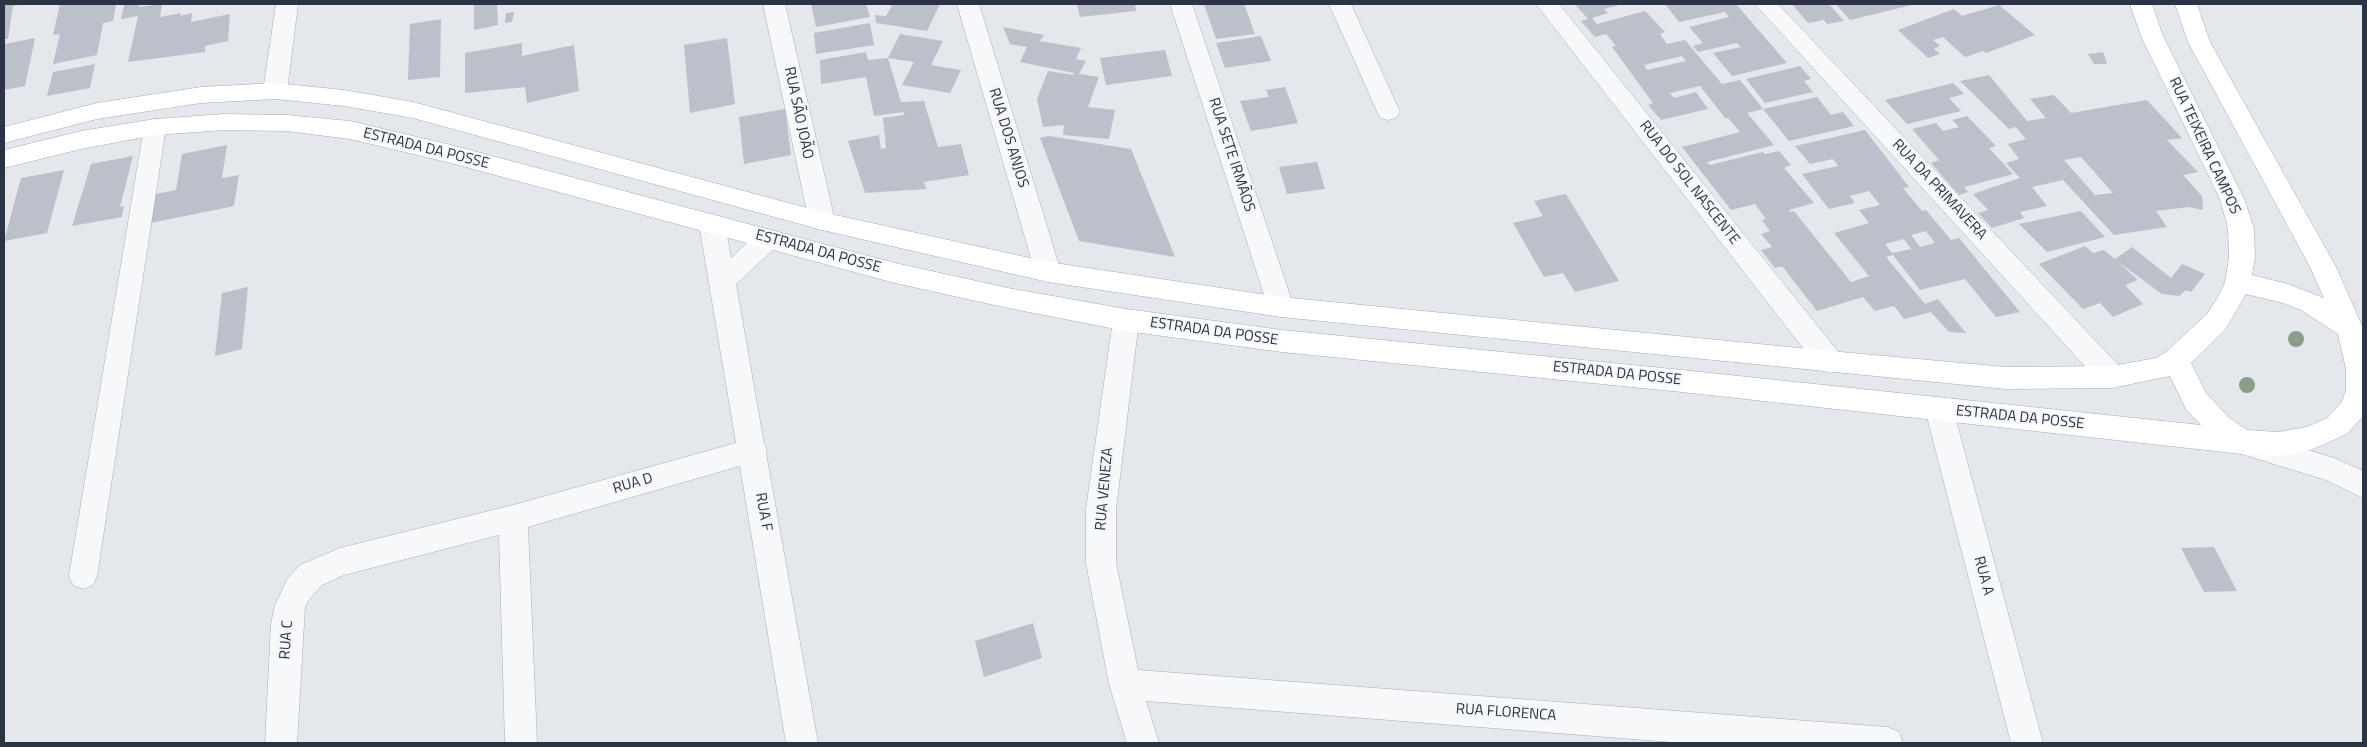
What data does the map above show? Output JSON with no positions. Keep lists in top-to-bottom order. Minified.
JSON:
{"streets":{"main road":["RUA TEIXEIRA CAMPOS","ESTRADA DA POSSE"],"street":["RUA SÃO JOÃO","RUA DOS ANJOS","RUA SETE IRMÃOS","RUA DO SOL NASCENTE","RUA DA PRIMAVERA","RUA D","RUA VENEZA","RUA F","RUA A","RUA C","RUA FLORENCA"]},"crossings":[["RUA SÃO JOÃO","ESTRADA DA POSSE"],["RUA DOS ANJOS","ESTRADA DA POSSE"],["RUA TEIXEIRA CAMPOS","ESTRADA DA POSSE"],["ESTRADA DA POSSE","RUA SETE IRMÃOS"],["ESTRADA DA POSSE","RUA DO SOL NASCENTE"],["ESTRADA DA POSSE","RUA DA PRIMAVERA"],["ESTRADA DA POSSE","RUA VENEZA"],["ESTRADA DA POSSE","RUA F"],["ESTRADA DA POSSE","RUA A"],["RUA D","RUA F"],["RUA D","RUA C"],["RUA VENEZA","RUA FLORENCA"]]}
